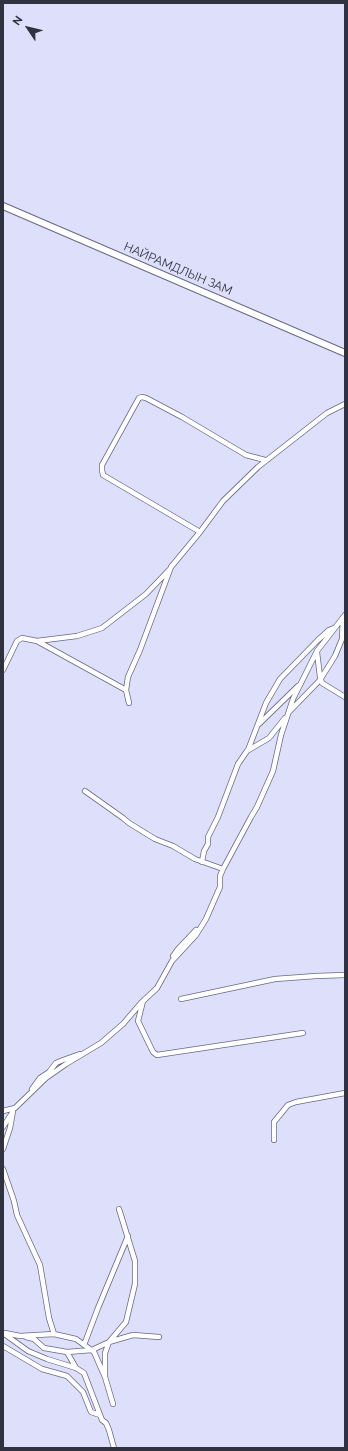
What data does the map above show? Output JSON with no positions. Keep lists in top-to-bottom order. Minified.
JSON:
{"streets":{"main road":["НАЙРАМДЛЫН ЗАМ"]},"north":"top left"}
